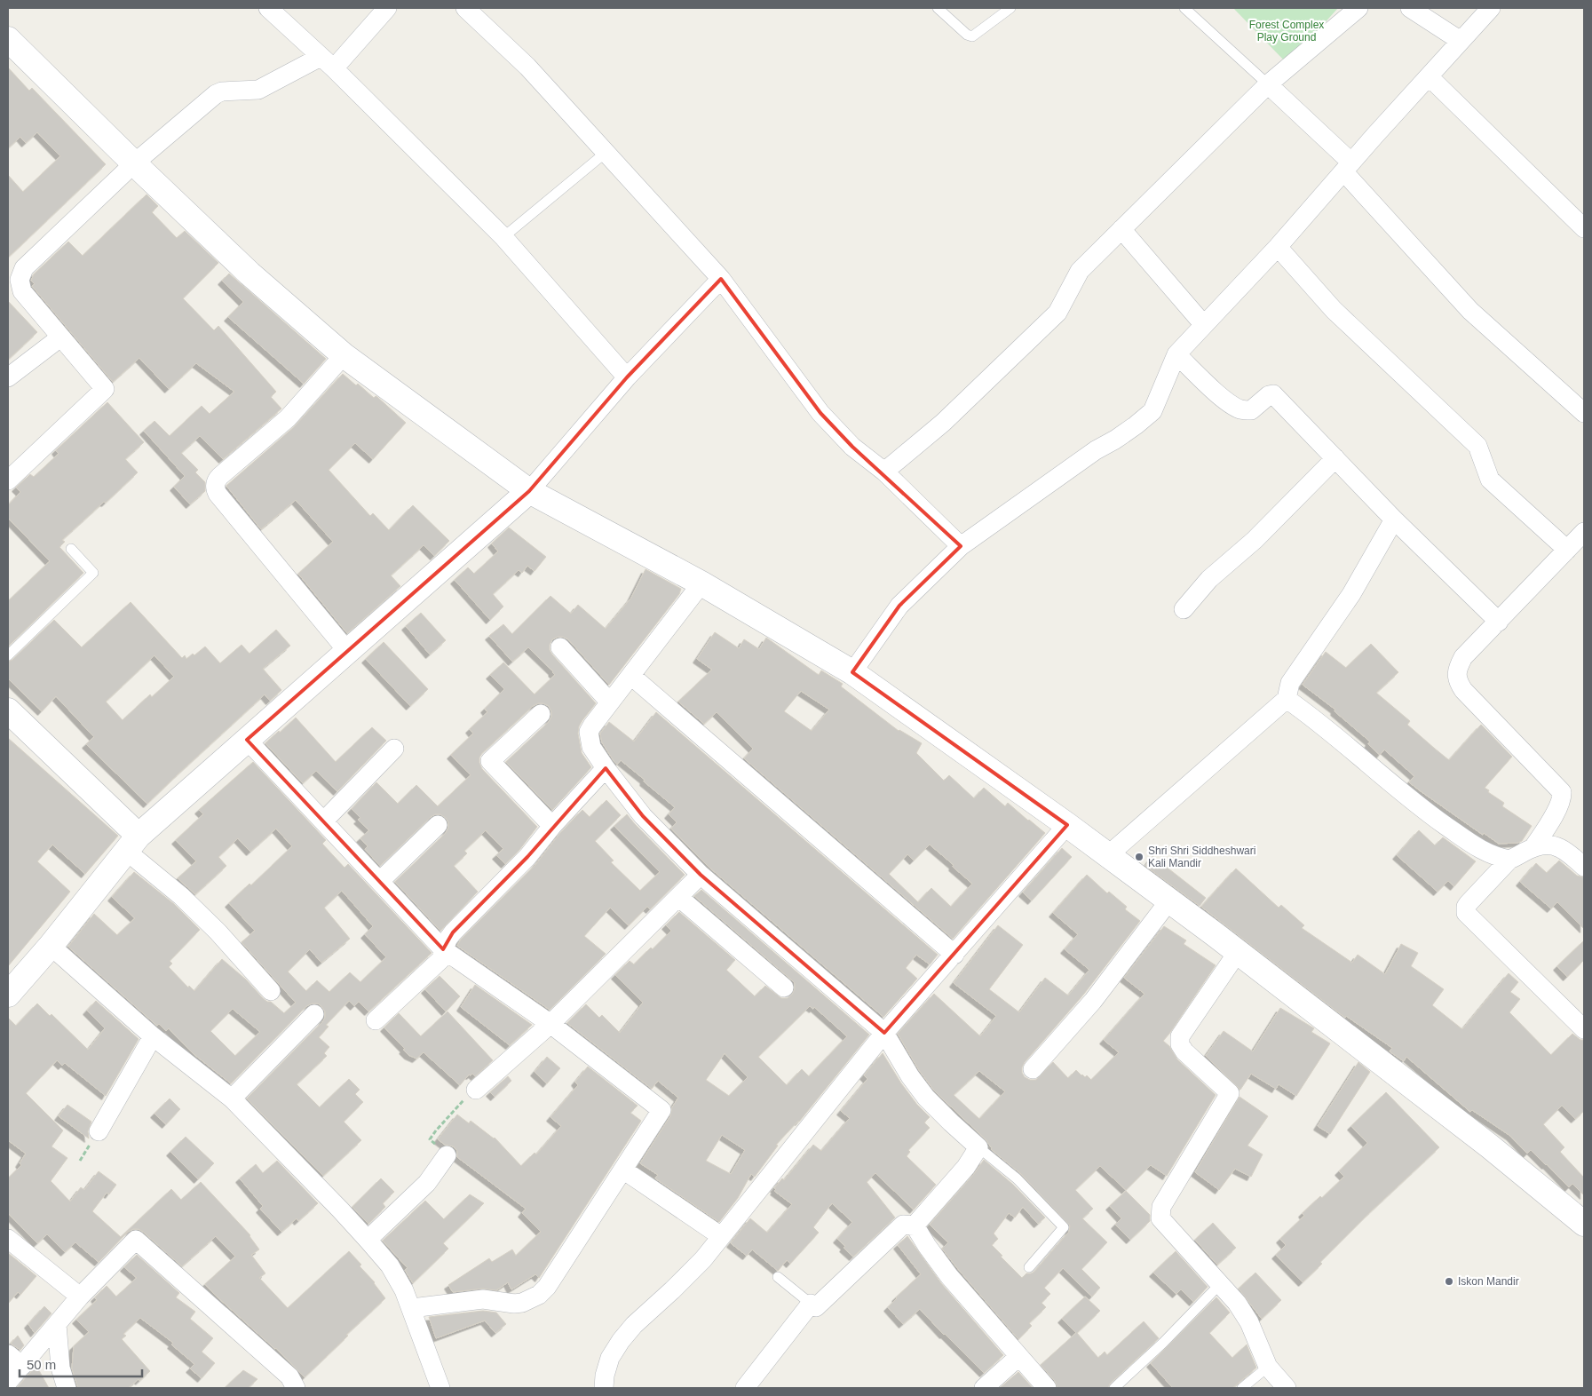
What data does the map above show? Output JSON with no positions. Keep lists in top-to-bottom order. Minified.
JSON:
{"parks":["Forest Complex Play Ground"],"places":["Shri Shri Siddheshwari Kali Mandir","Iskon Mandir"],"scale_bar":"50 m"}
